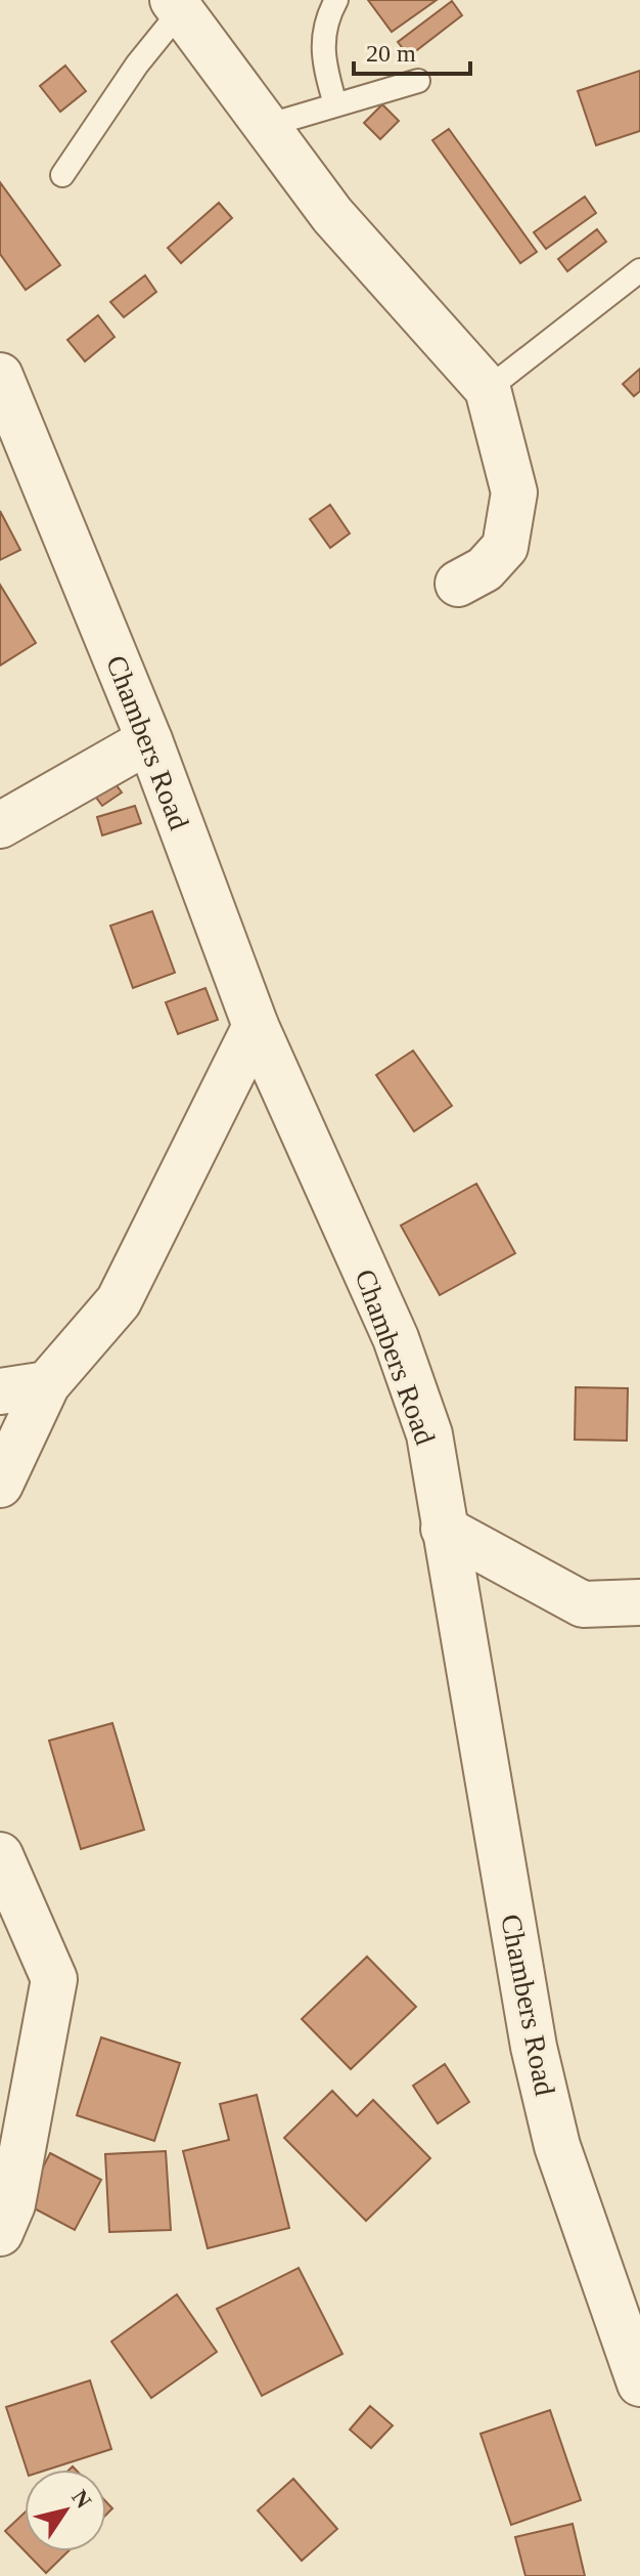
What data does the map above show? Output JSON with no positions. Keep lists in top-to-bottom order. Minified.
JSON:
{"streets":{"street":["Chambers Road"]},"scale_bar":"20 m","north":"top right"}
